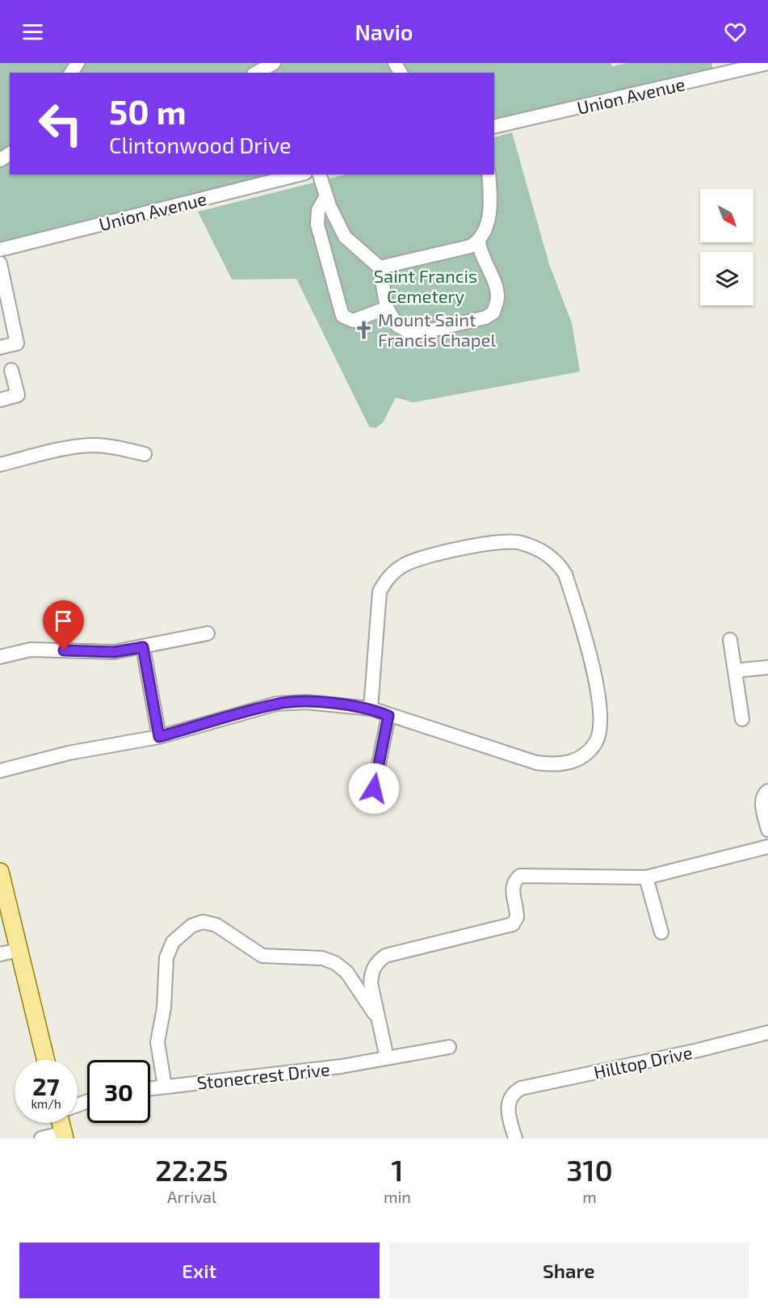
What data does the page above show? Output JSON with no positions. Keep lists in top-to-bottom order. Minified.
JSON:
{"streets":{"street":["Union Avenue","Hilltop Drive","Stonecrest Drive"]},"parks":["Saint Francis Cemetery"],"places":{"church":["Mount Saint Francis Chapel"]},"north":"bottom right","page":{"header":"Navio","turn":["50 m","Clintonwood Drive"],"speed":"27 km/h","limit":"30","eta":["22:25","Arrival","1","min","310","m"],"buttons":["Exit","Share"]}}
